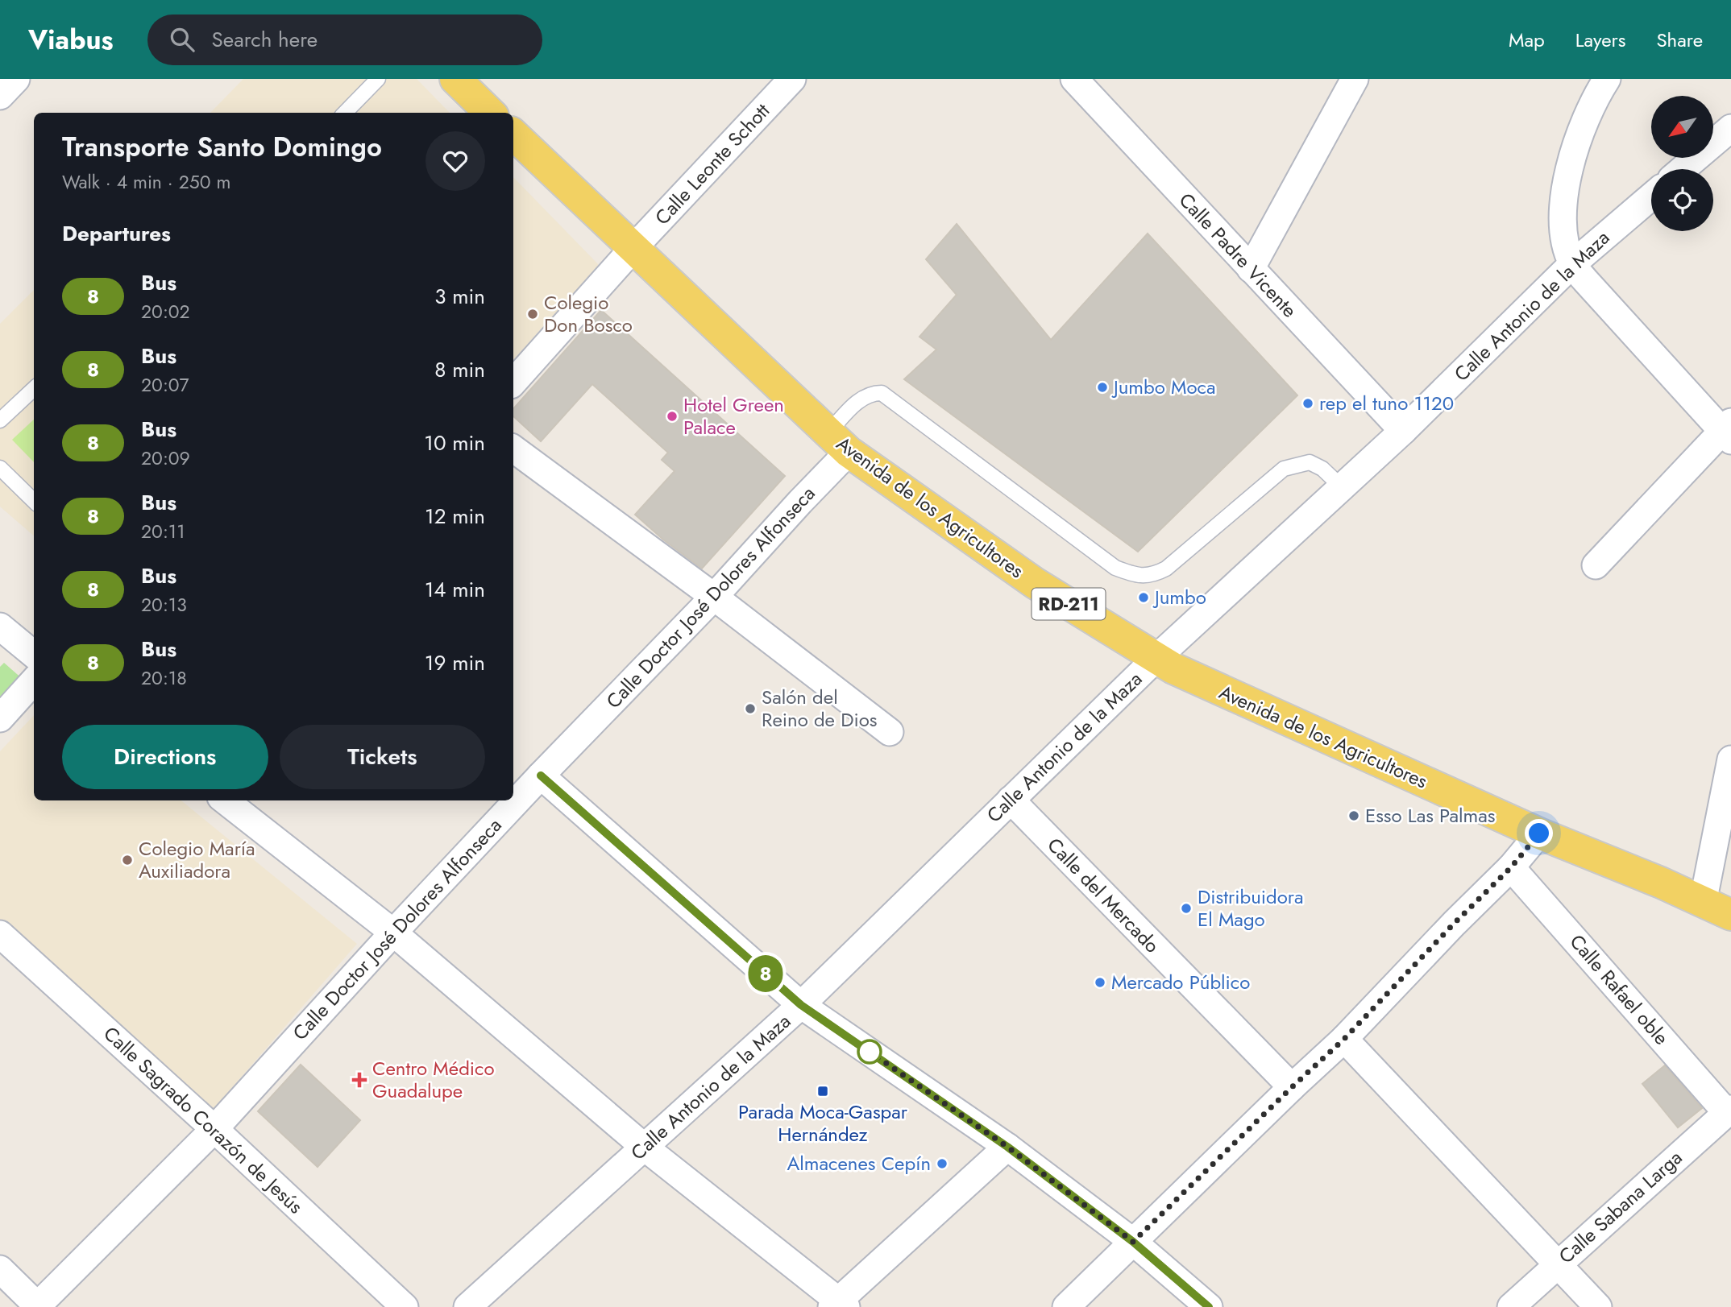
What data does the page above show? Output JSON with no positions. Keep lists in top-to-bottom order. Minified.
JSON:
{"streets":{"main road":["Avenida de los Agricultores","RD-211"],"street":["Calle Leonte Schott","Calle Padre Vicente","Calle Antonio de la Maza","Calle Doctor José Dolores Alfonseca","Calle del Mercado","Calle Rafael oble","Calle Sagrado Corazón de Jesús","Calle Sabana Larga"]},"crossings":[["Calle Leonte Schott","Avenida de los Agricultores"],["Calle Padre Vicente","Calle Antonio de la Maza"],["Calle Antonio de la Maza","Avenida de los Agricultores"],["Calle Antonio de la Maza","Calle del Mercado"],["Avenida de los Agricultores","Calle Doctor José Dolores Alfonseca"],["Calle Doctor José Dolores Alfonseca","Calle Sagrado Corazón de Jesús"],["Calle Rafael oble","Calle Sabana Larga"]],"places":{"other":["Colegio Don Bosco","Jumbo Moca","rep el tuno 1120","Hotel Green Palace","Jumbo","Salón del Reino de Dios","Esso Las Palmas","Colegio María Auxiliadora","Distribuidora El Mago","Mercado Público","Almacenes Cepín"],"health":["Centro Médico Guadalupe"],"transit":["Parada Moca-Gaspar Hernández"]},"lines":["bus line 8"],"north":"bottom left","page":{"header":"Viabus","search":"Search here","nav":["Map","Layers","Share"],"on_map":"8","heading":[["Transporte Santo Domingo","Walk · 4 min · 250 m"],"Departures"],"list":[{"mark":"8","name":"Bus","note":"20:02","value":"3 min"},{"mark":"8","name":"Bus","note":"20:07","value":"8 min"},{"mark":"8","name":"Bus","note":"20:09","value":"10 min"},{"mark":"8","name":"Bus","note":"20:11","value":"12 min"},{"mark":"8","name":"Bus","note":"20:13","value":"14 min"},{"mark":"8","name":"Bus","note":"20:18","value":"19 min"}],"buttons":["Directions","Tickets"]}}
